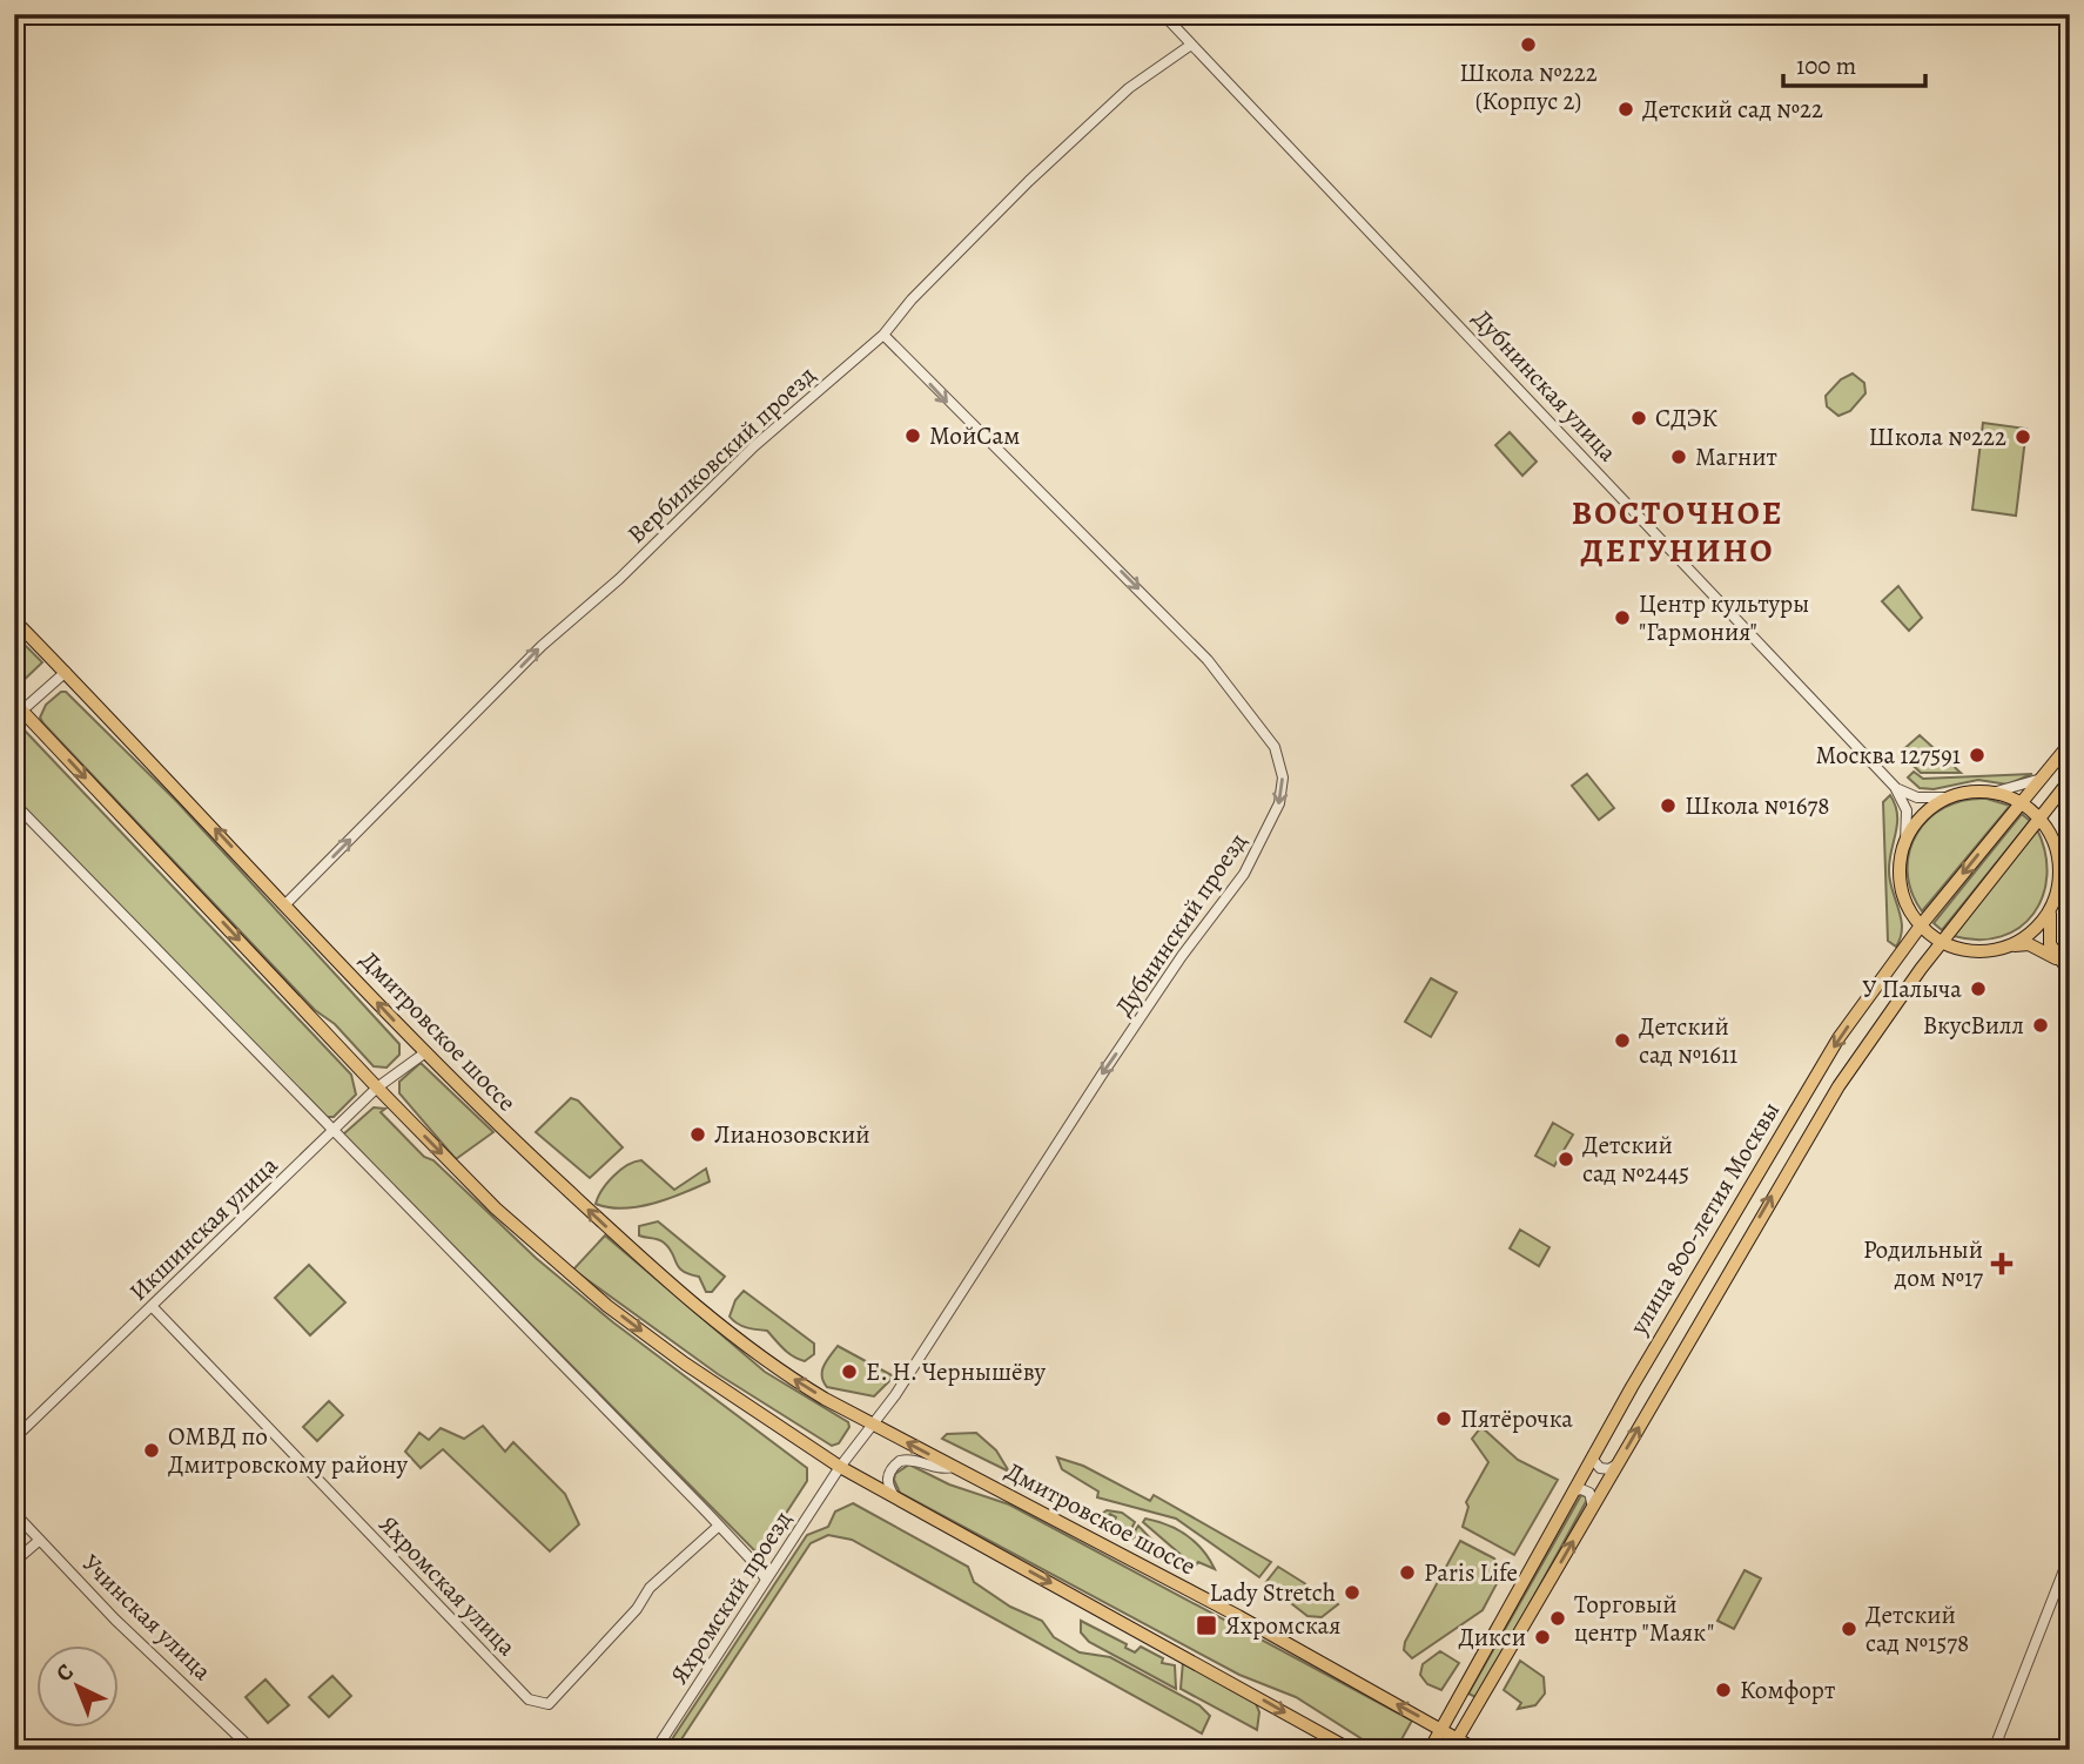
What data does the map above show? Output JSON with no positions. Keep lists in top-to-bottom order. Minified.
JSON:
{"streets":{"main road":["Дмитровское шоссе","улица 800-летия Москвы"],"street":["Дубнинская улица","Вербилковский проезд","Дубнинский проезд","Икшинская улица","Яхромская улица","Яхромский проезд","Учинская улица"]},"crossings":[["Дубнинская улица","Вербилковский проезд"],["Вербилковский проезд","Дубнинский проезд"],["Вербилковский проезд","Дмитровское шоссе"],["Дубнинский проезд","Дмитровское шоссе"],["Дмитровское шоссе","улица 800-летия Москвы"],["Дмитровское шоссе","Икшинская улица"],["Икшинская улица","Яхромская улица"]],"one_way":["Вербилковский проезд"],"districts":["ВОСТОЧНОЕ ДЕГУНИНО"],"places":{"other":["Школа №222 (Корпус 2)","Детский сад №22","СДЭК","МойСам","Школа №222","Магнит","Центр культуры \"Гармония\"","Москва 127591","Школа №1678","У Палыча","ВкусВилл","Детский сад №1611","Лианозовский","Детский сад №2445","Е. Н. Чернышёву","Пятёрочка","ОМВД по Дмитровскому району","Paris Life","Lady Stretch","Торговый центр \"Маяк\"","Детский сад №1578","Дикси","Комфорт"],"health":["Родильный дом №17"],"transit":["Яхромская"]},"scale_bar":"100 m","north":"top left"}
